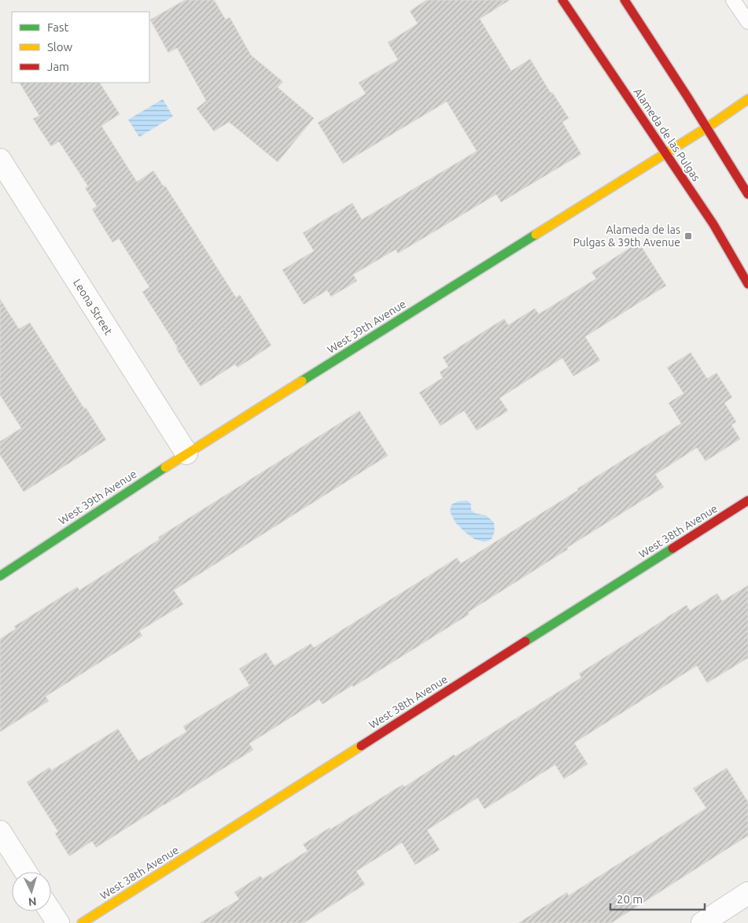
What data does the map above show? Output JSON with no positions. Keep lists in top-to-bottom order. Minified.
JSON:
{"streets":{"street":["Alameda de las Pulgas","Leona Street","West 39th Avenue","West 38th Avenue"]},"crossings":[["Alameda de las Pulgas","West 39th Avenue"],["Leona Street","West 39th Avenue"]],"places":{"transit":["Alameda de las Pulgas & 39th Avenue"]},"legend":["Fast","Slow","Jam"],"scale_bar":"20 m","north":"bottom"}
